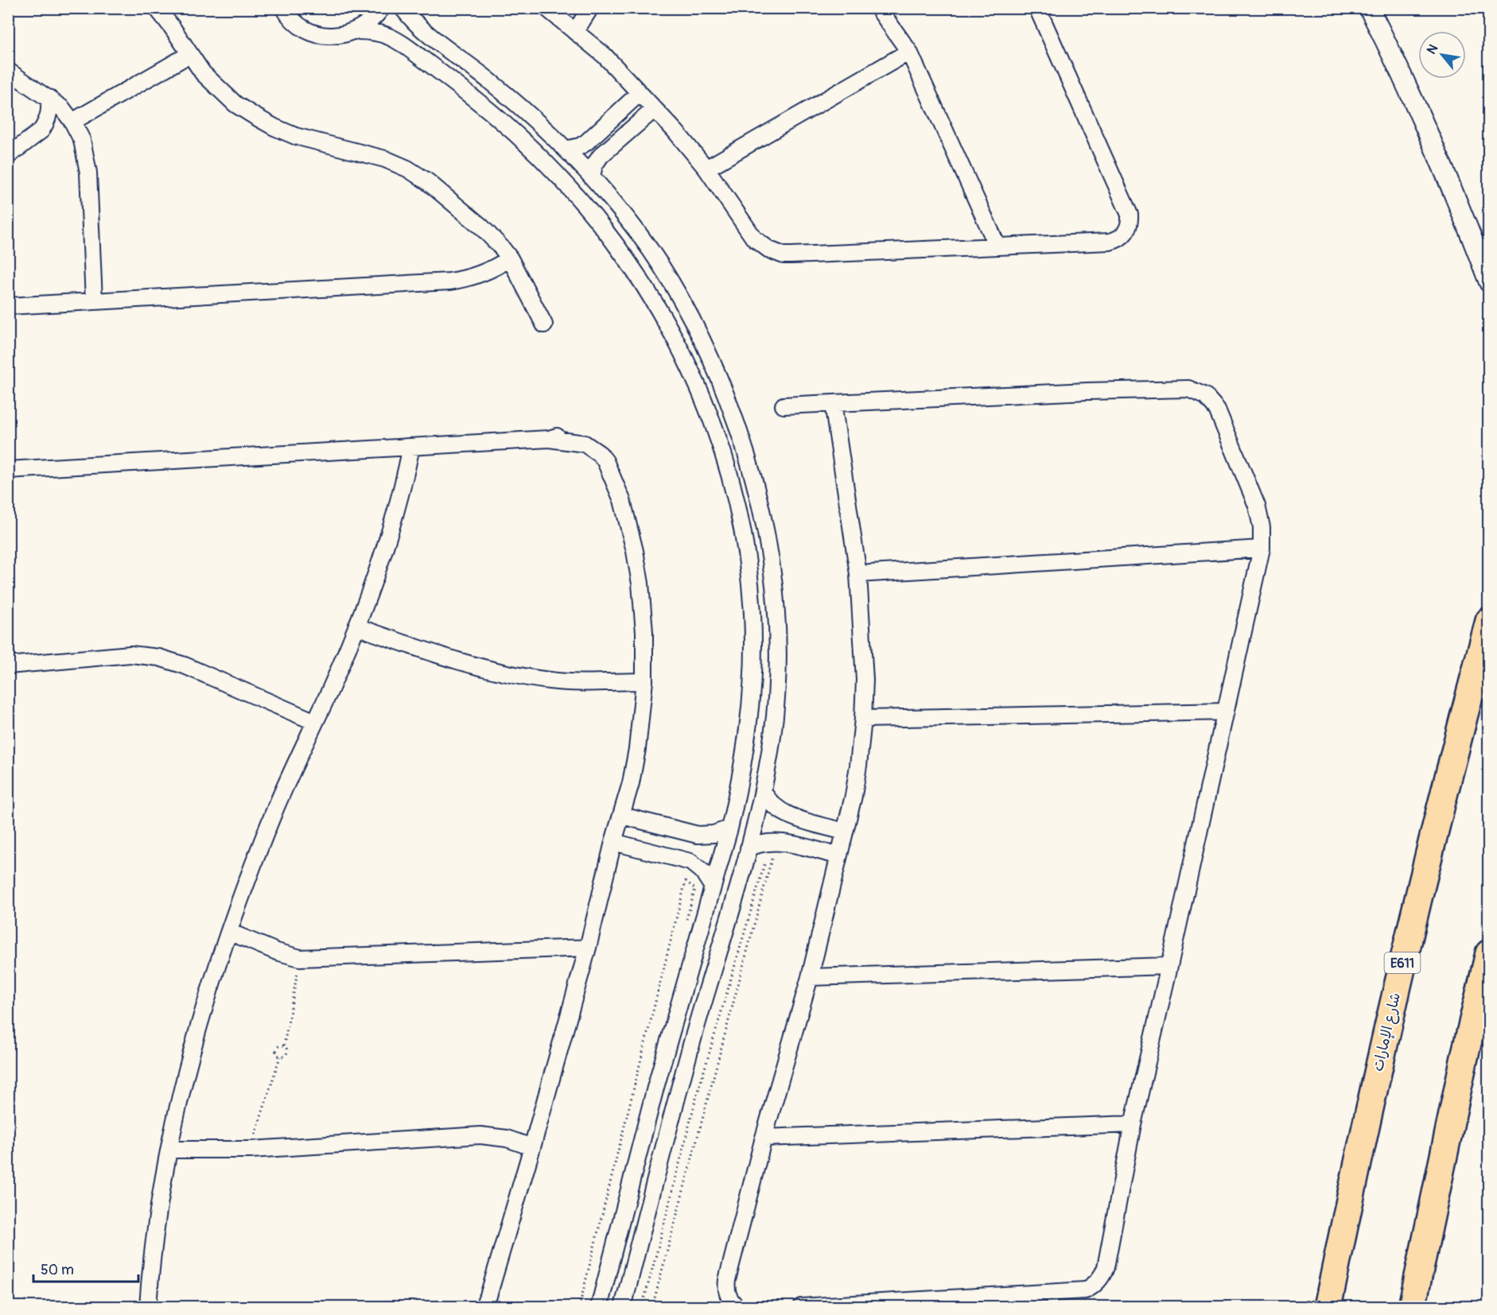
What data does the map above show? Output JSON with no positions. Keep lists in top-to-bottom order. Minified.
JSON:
{"streets":{"highway":["E611","شارع الإمارات"]},"scale_bar":"50 m","north":"top left"}
